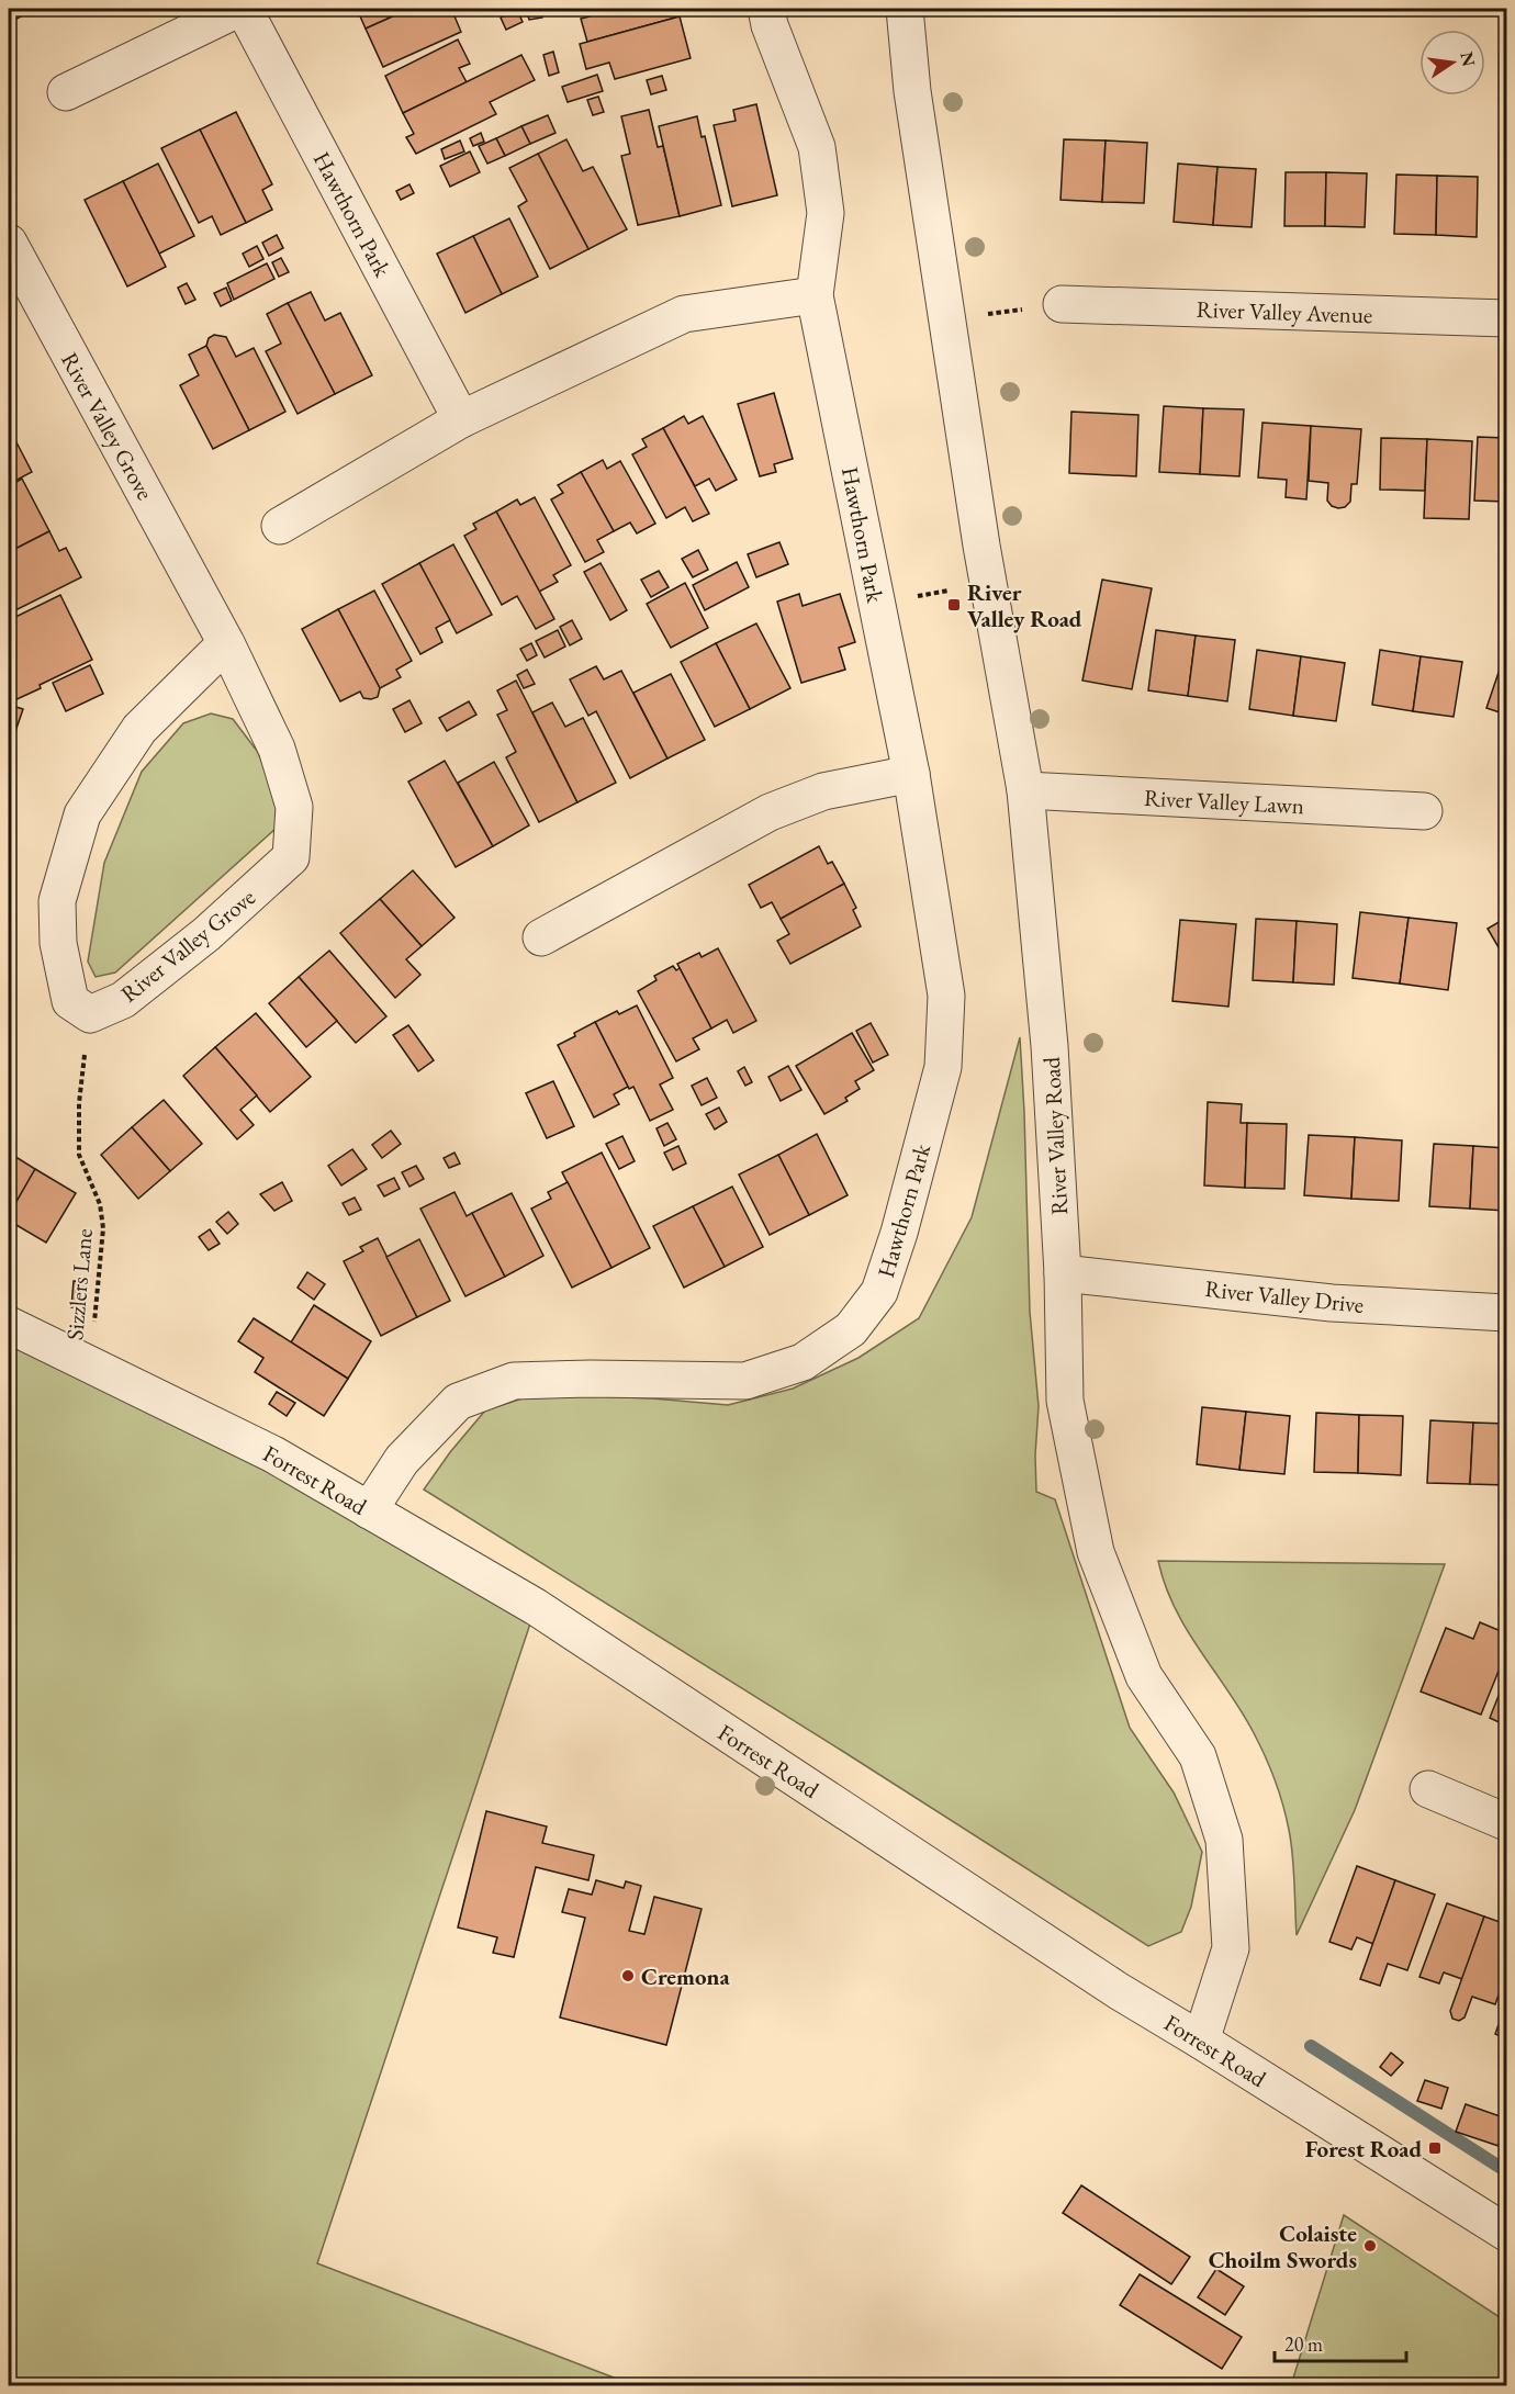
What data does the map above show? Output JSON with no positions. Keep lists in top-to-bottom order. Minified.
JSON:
{"streets":{"street":["Hawthorn Park","River Valley Avenue","River Valley Grove","River Valley Lawn","River Valley Road","River Valley Drive","Forrest Road"],"path":["Sizzlers Lane"]},"crossings":[["Hawthorn Park","Forrest Road"],["River Valley Grove","Sizzlers Lane"],["River Valley Lawn","River Valley Road"],["River Valley Road","River Valley Drive"],["River Valley Road","Forrest Road"],["Sizzlers Lane","Forrest Road"]],"places":{"transit":["River Valley Road","Forest Road"],"other":["Cremona","Colaiste Choilm Swords"]},"scale_bar":"20 m","north":"right"}
